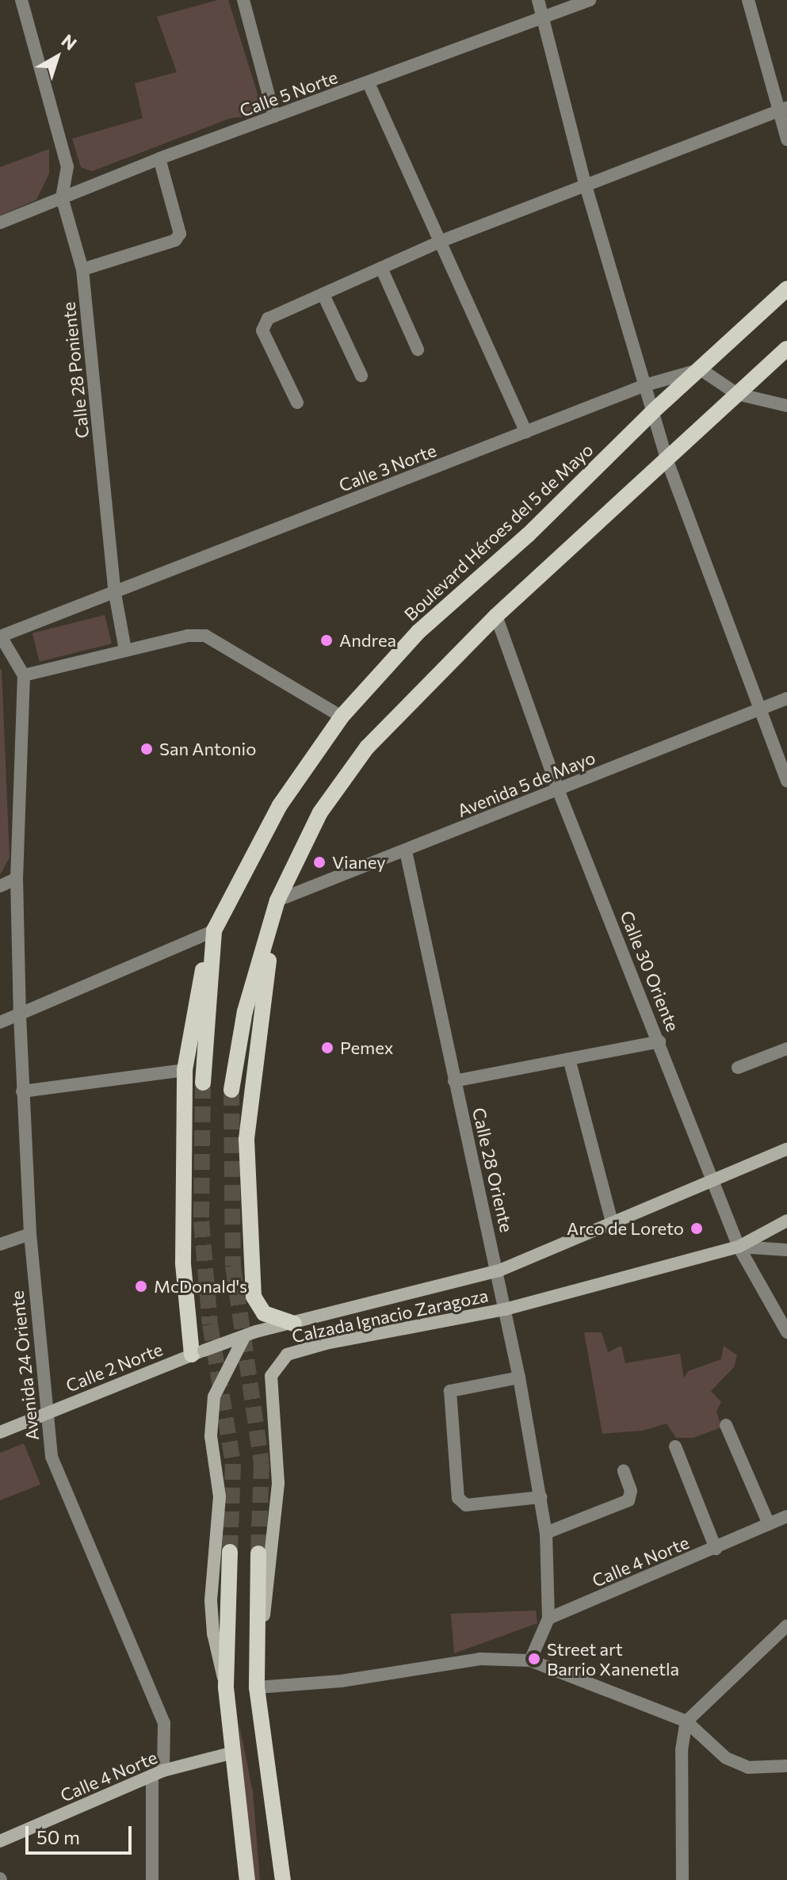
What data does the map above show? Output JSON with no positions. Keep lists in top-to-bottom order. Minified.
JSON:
{"streets":{"main road":["Boulevard Héroes del 5 de Mayo","Calzada Ignacio Zaragoza","Calle 2 Norte","Calle 4 Norte"],"street":["Calle 5 Norte","Calle 28 Poniente","Calle 3 Norte","Avenida 5 de Mayo","Calle 30 Oriente","Calle 28 Oriente","Avenida 24 Oriente"]},"crossings":[["Calle 5 Norte","Calle 28 Poniente"],["Calle 28 Poniente","Calle 3 Norte"],["Calle 3 Norte","Boulevard Héroes del 5 de Mayo"],["Avenida 5 de Mayo","Calle 30 Oriente"],["Avenida 5 de Mayo","Calle 28 Oriente"],["Calle 30 Oriente","Calzada Ignacio Zaragoza"],["Calle 28 Oriente","Calzada Ignacio Zaragoza"],["Calle 28 Oriente","Calle 4 Norte"],["Calzada Ignacio Zaragoza","Calle 2 Norte"],["Avenida 24 Oriente","Calle 2 Norte"],["Avenida 24 Oriente","Calle 4 Norte"]],"places":["Andrea","San Antonio","Vianey","Pemex","Arco de Loreto","McDonald's","Street art Barrio Xanenetla"],"scale_bar":"50 m","north":"top right"}
